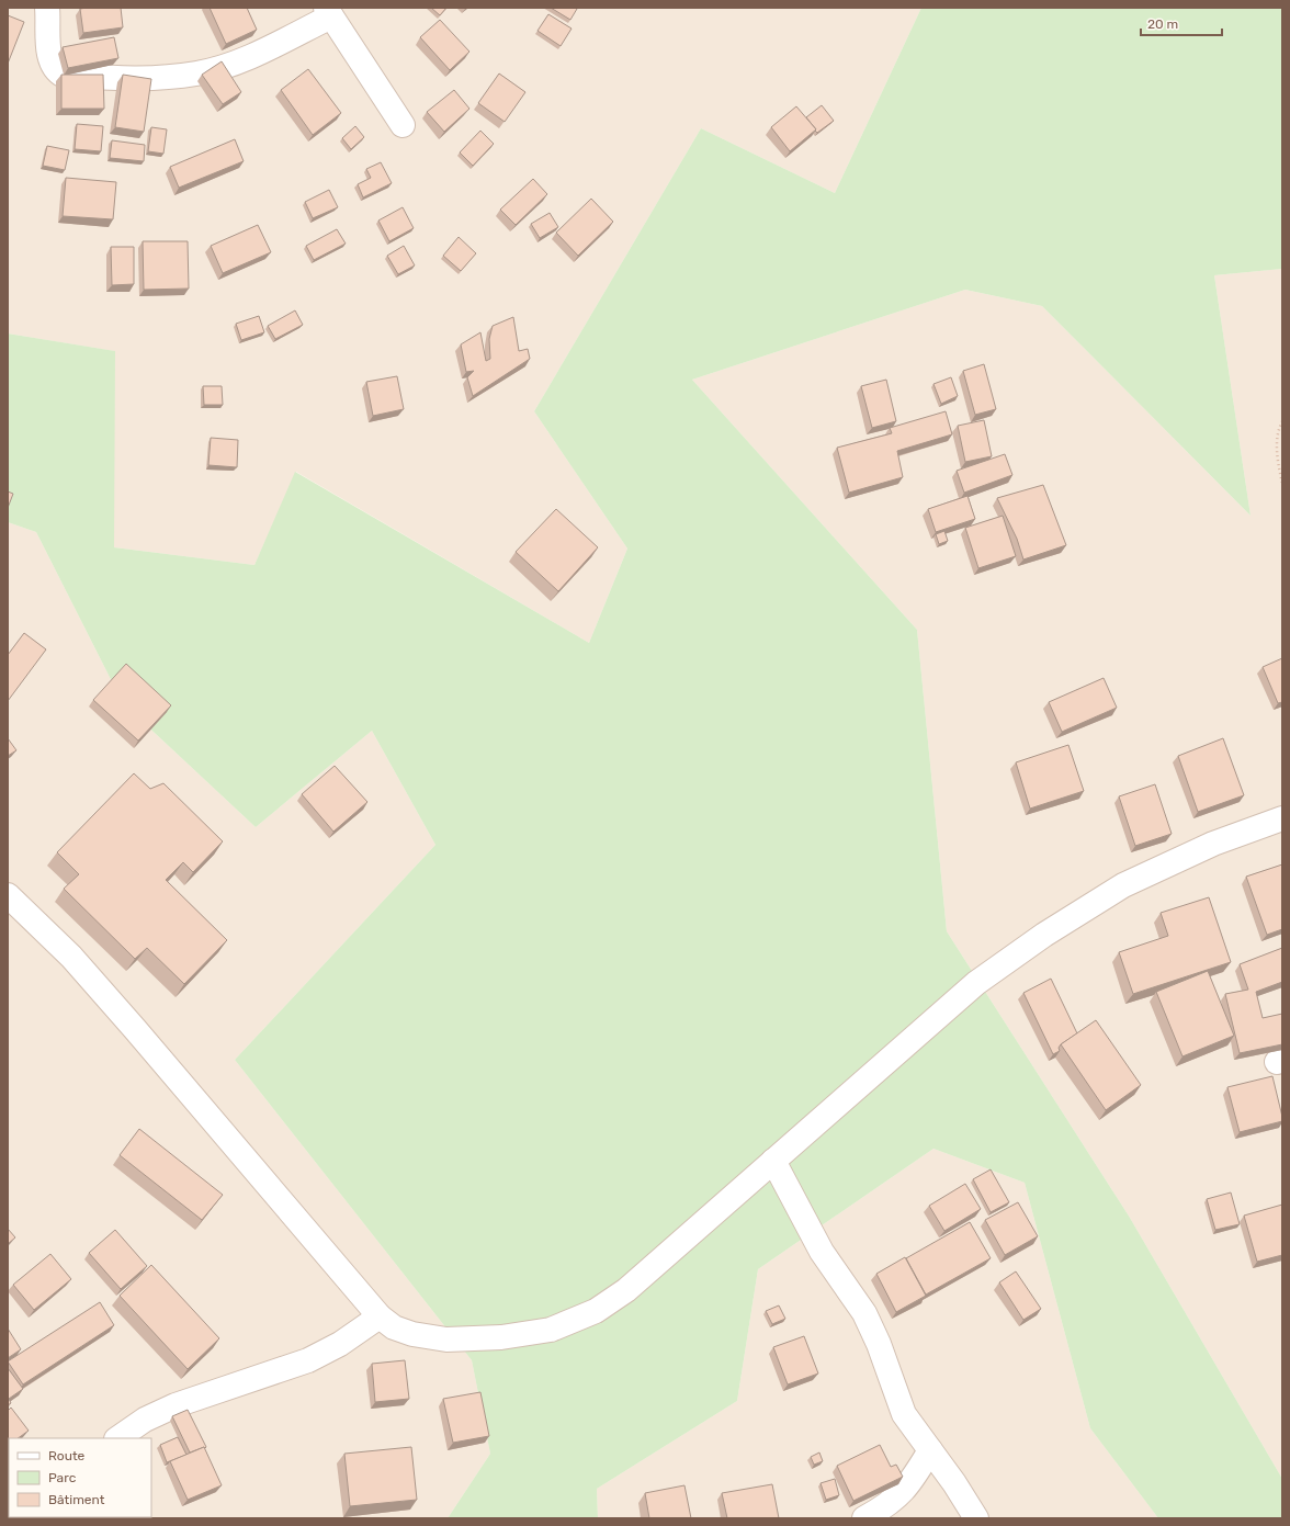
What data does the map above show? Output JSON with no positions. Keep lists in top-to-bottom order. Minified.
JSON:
{"legend":["Route","Parc","Bâtiment"],"scale_bar":"20 m"}
